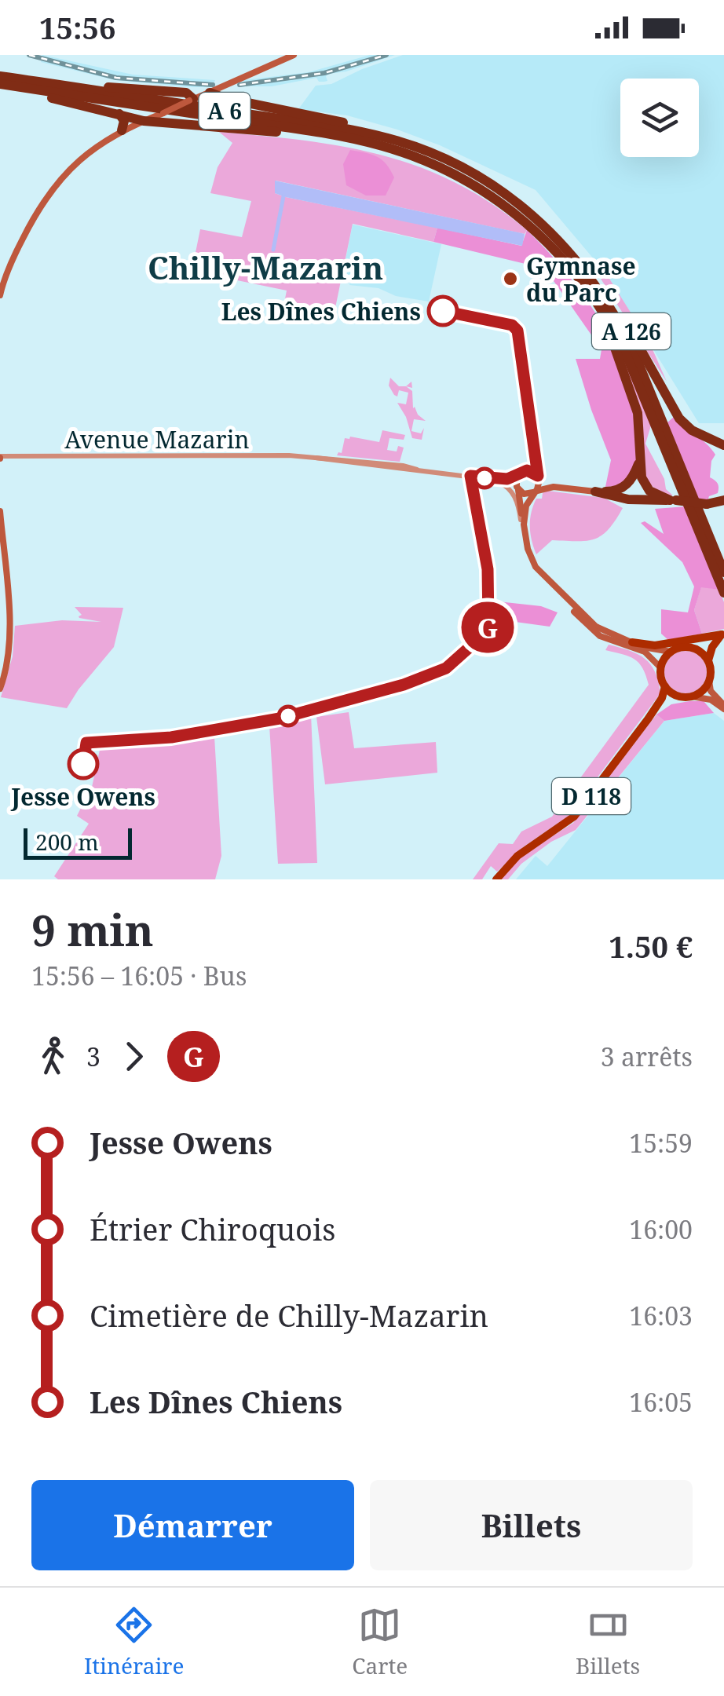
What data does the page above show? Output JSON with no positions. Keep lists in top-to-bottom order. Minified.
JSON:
{"streets":{"highway":["A 6","A 126"],"main road":["D 118"],"street":["Avenue Mazarin"]},"crossings":[["A 6","A 126"]],"districts":["Chilly-Mazarin"],"places":["Gymnase du Parc","Les Dînes Chiens","Jesse Owens"],"lines":["bus line G"],"scale_bar":"200 m","page":{"status":"15:56","on_map":"G","scale":"200 m","heading":["9 min","15:56 – 16:05 · Bus","1.50 €"],"legs":["3","G","3 arrêts"],"list":[{"name":"Jesse Owens","value":"15:59"},{"name":"Étrier Chiroquois","value":"16:00"},{"name":"Cimetière de Chilly-Mazarin","value":"16:03"},{"name":"Les Dînes Chiens","value":"16:05"}],"buttons":["Démarrer","Billets"],"tabs":["Itinéraire","Carte","Billets"]}}
